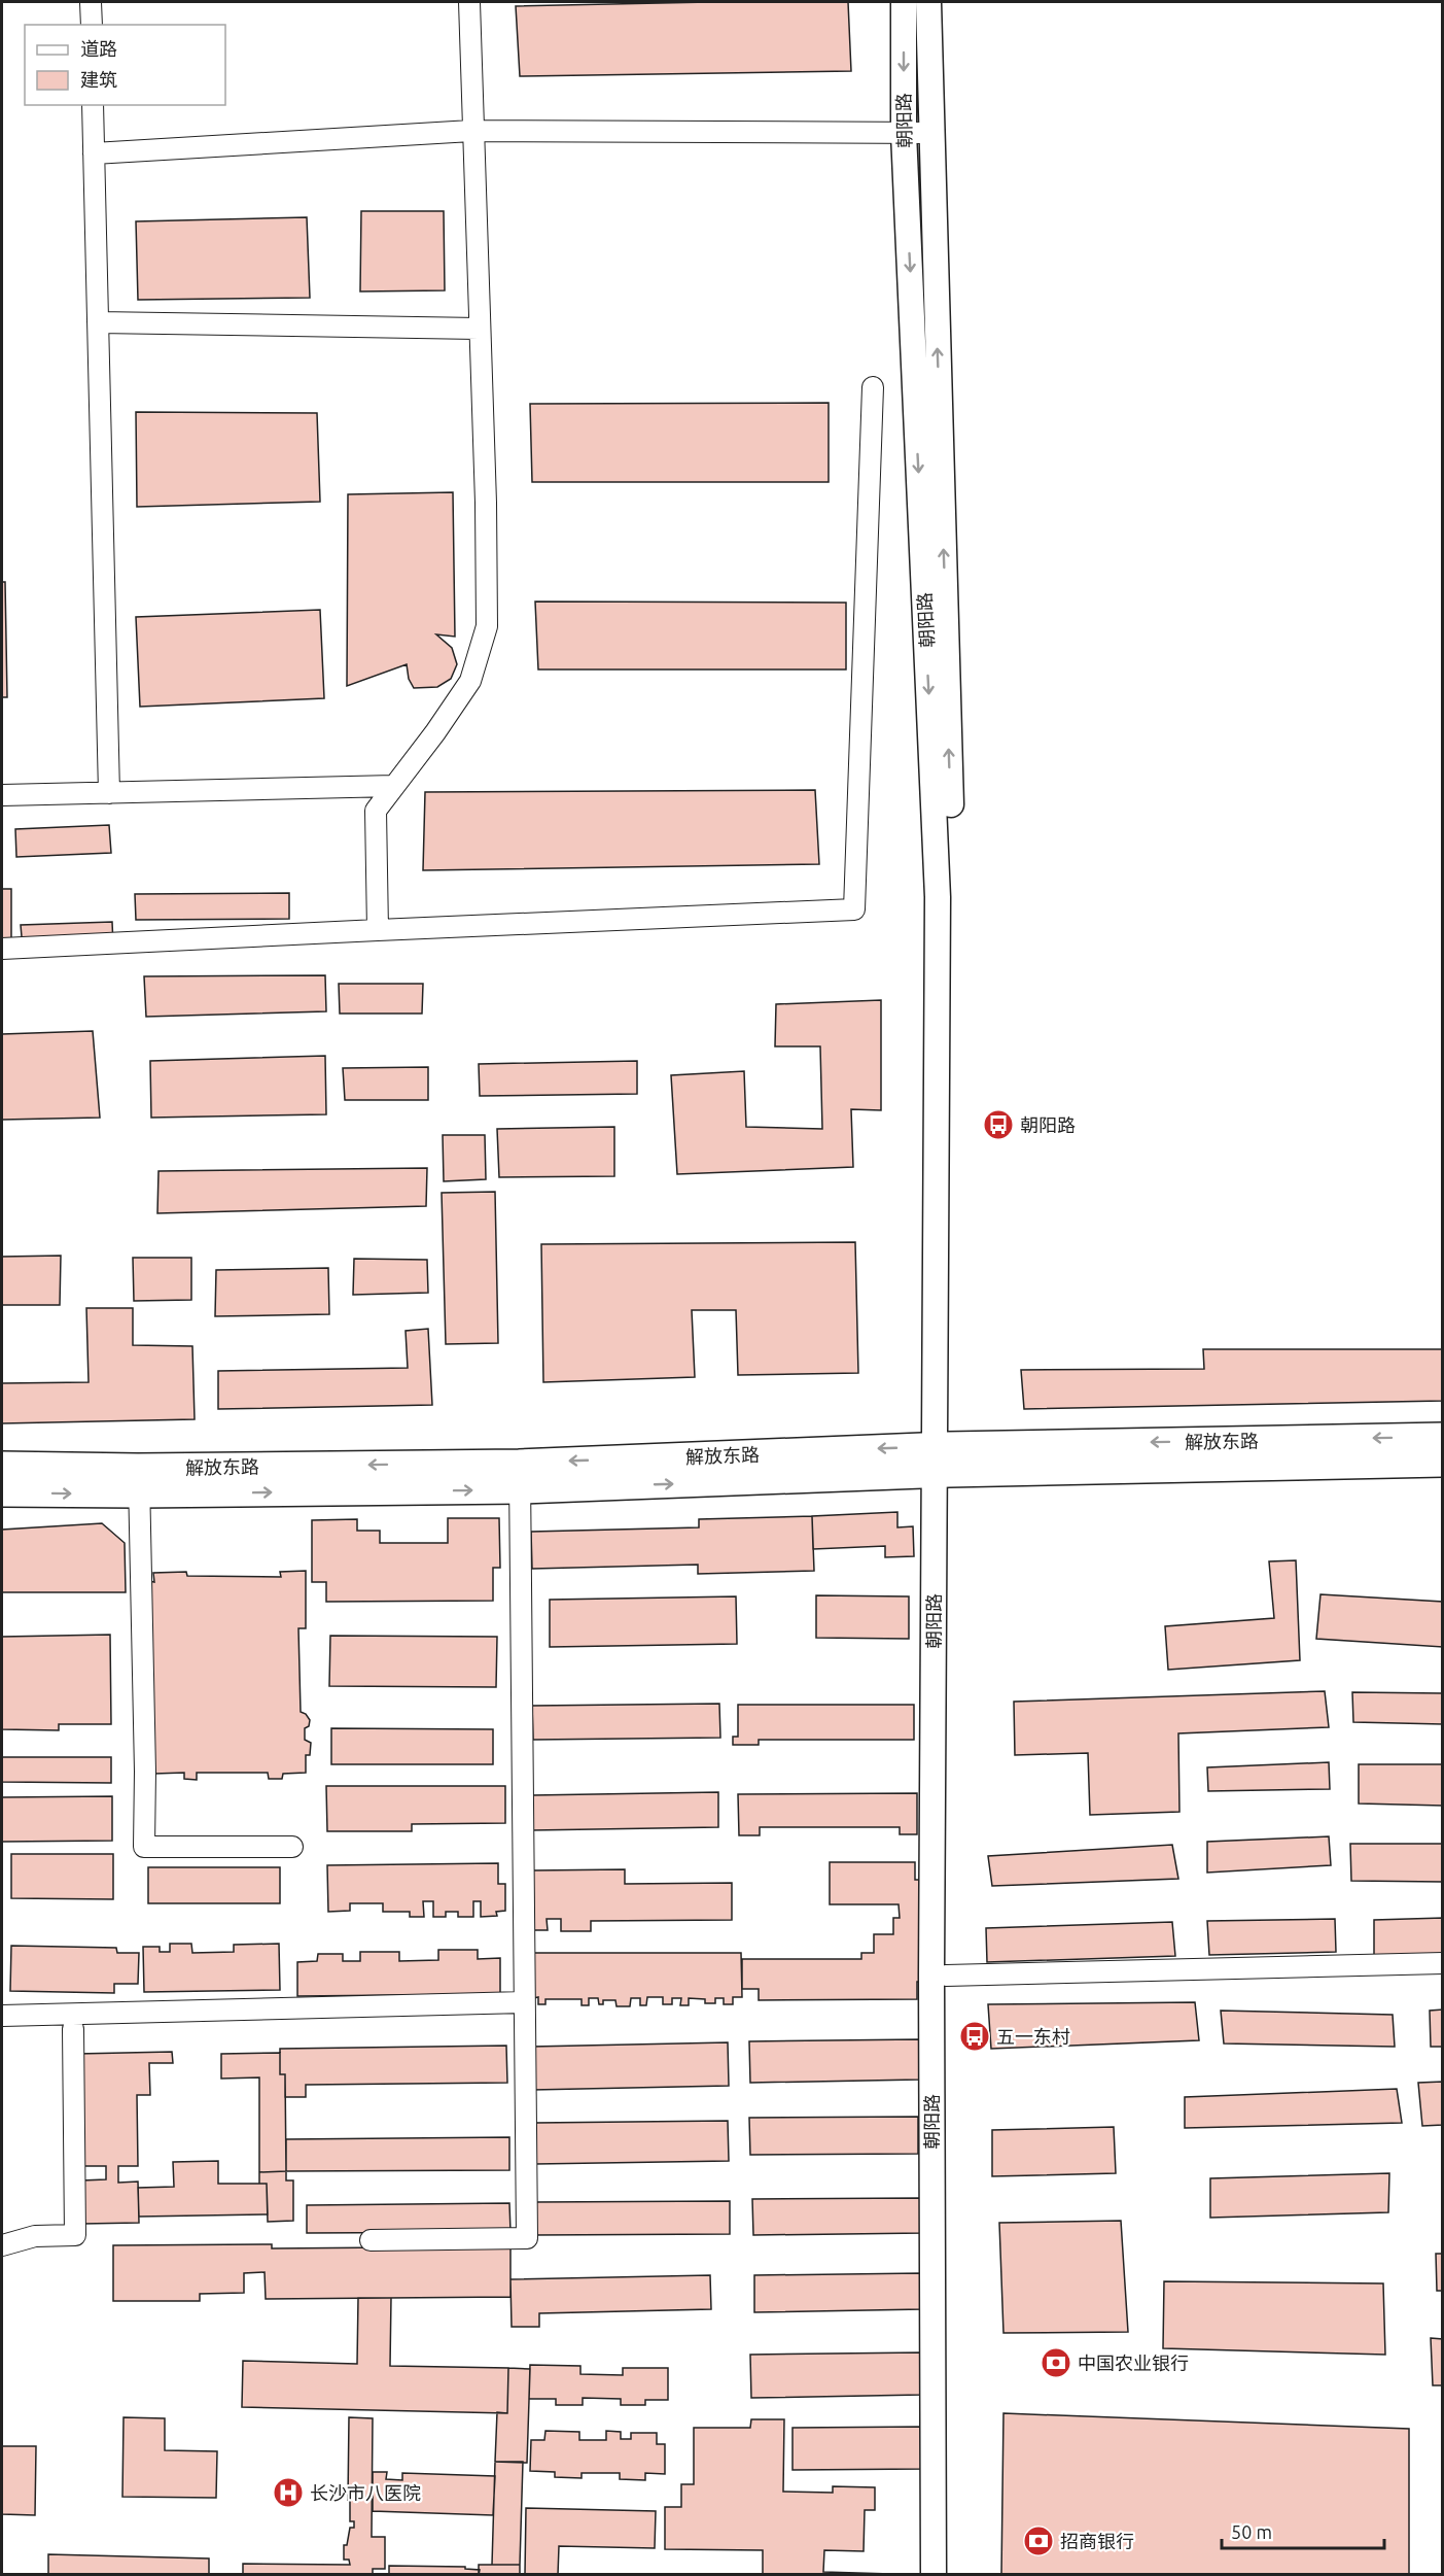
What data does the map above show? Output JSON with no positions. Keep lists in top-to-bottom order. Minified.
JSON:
{"streets":{"main road":["解放东路"],"street":["朝阳路"]},"crossings":[["朝阳路","解放东路"]],"places":{"bus stop":["朝阳路","五一东村"],"bank":["中国农业银行","招商银行"],"hospital":["长沙市八医院"]},"legend":["道路","建筑"],"scale_bar":"50 m"}
